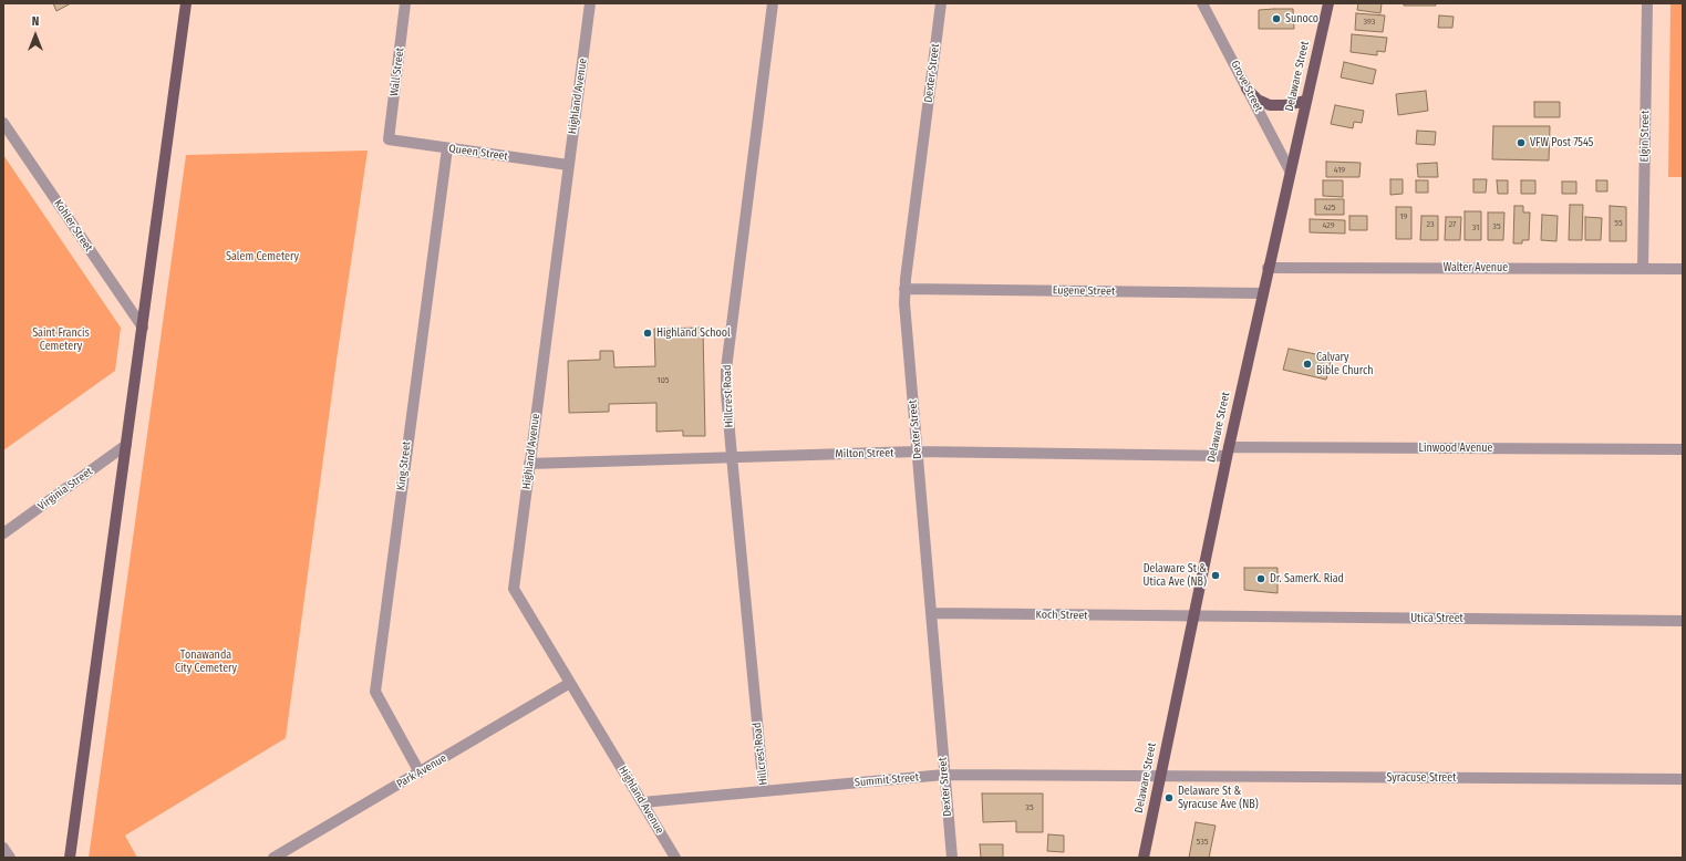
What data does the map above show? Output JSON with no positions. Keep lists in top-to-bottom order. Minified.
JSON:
{"streets":{"main road":["Delaware Street"],"street":["Wall Street","Dexter Street","Grove Street","Highland Avenue","Elgin Street","Queen Street","Kohler Street","Walter Avenue","Eugene Street","Hillcrest Road","Linwood Avenue","Milton Street","King Street","Virginia Street","Koch Street","Utica Street","Park Avenue","Syracuse Street","Summit Street"]},"crossings":[["Wall Street","Queen Street"],["Dexter Street","Eugene Street"],["Dexter Street","Milton Street"],["Dexter Street","Koch Street"],["Dexter Street","Summit Street"],["Delaware Street","Grove Street"],["Delaware Street","Walter Avenue"],["Delaware Street","Eugene Street"],["Delaware Street","Linwood Avenue"],["Delaware Street","Milton Street"],["Delaware Street","Koch Street"],["Delaware Street","Utica Street"],["Delaware Street","Syracuse Street"],["Delaware Street","Summit Street"],["Highland Avenue","Queen Street"],["Highland Avenue","Milton Street"],["Highland Avenue","Park Avenue"],["Highland Avenue","Summit Street"],["Elgin Street","Walter Avenue"],["Queen Street","King Street"],["Hillcrest Road","Milton Street"],["Hillcrest Road","Summit Street"],["Linwood Avenue","Milton Street"],["King Street","Park Avenue"],["Koch Street","Utica Street"],["Syracuse Street","Summit Street"]],"parks":["Salem Cemetery","Saint Francis Cemetery","Tonawanda City Cemetery"],"places":["Sunoco","VFW Post 7545","Highland School","Calvary Bible Church","Delaware St & Utica Ave (NB)","Dr. SamerK. Riad","Delaware St & Syracuse Ave (NB)"],"house_numbers":["393","419","425","19","55","23","27","429","35","31","105","35","535"],"north":"top"}
